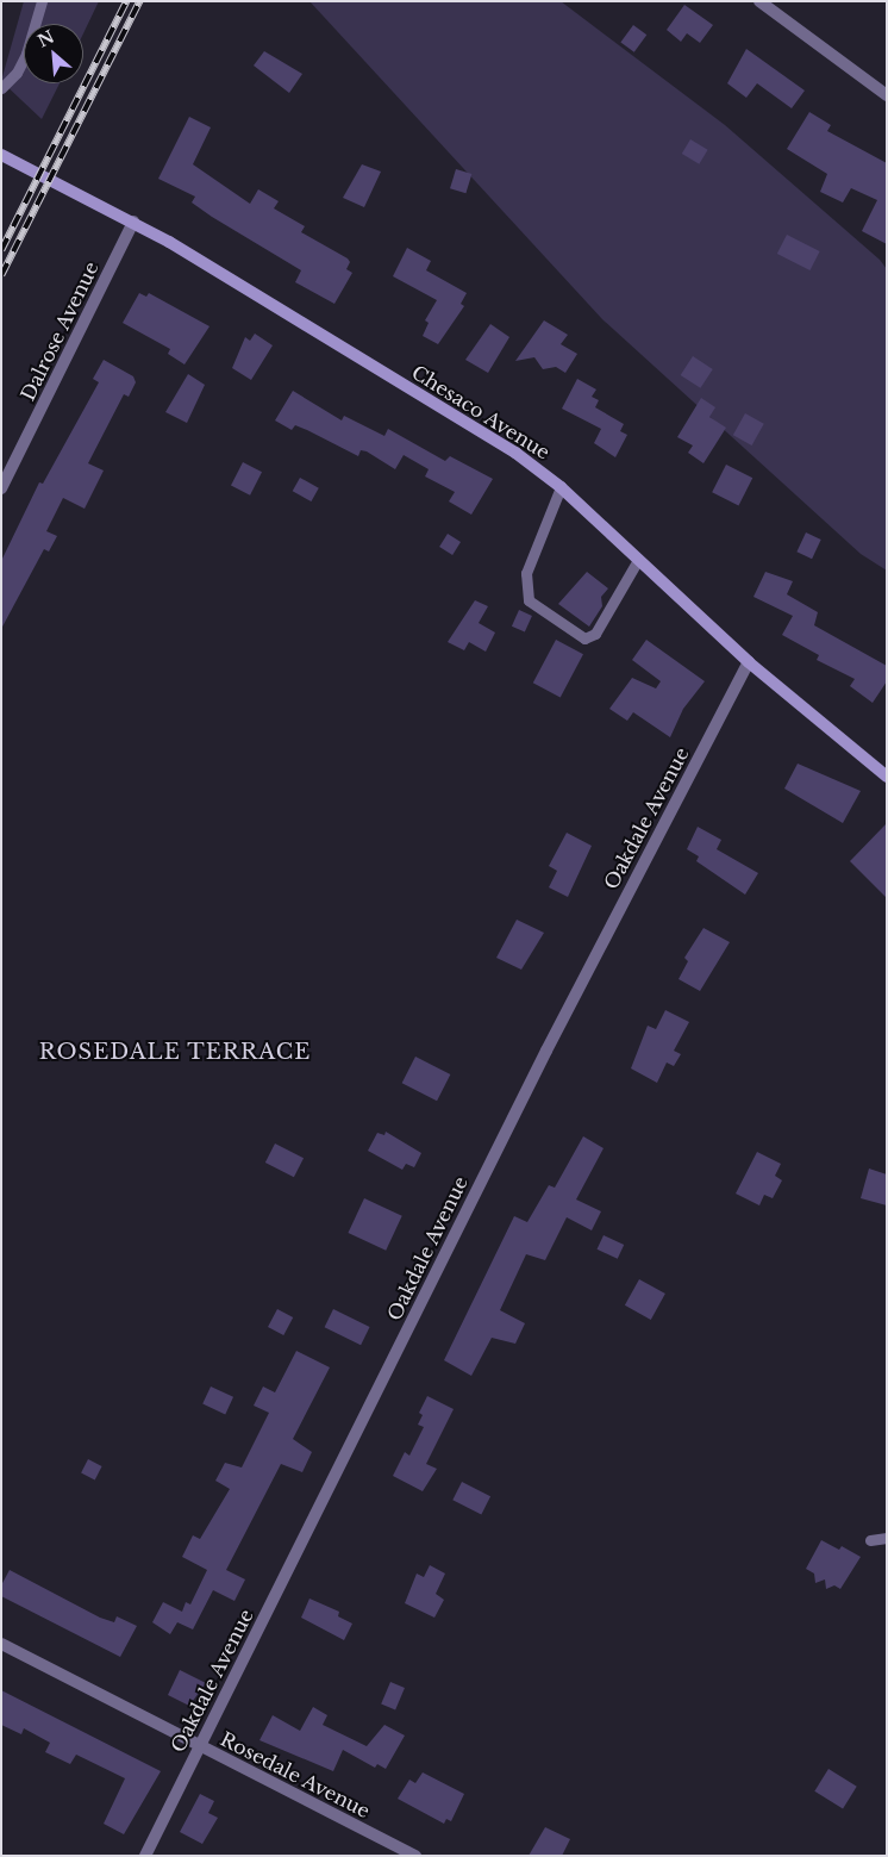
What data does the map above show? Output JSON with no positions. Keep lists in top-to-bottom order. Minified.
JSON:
{"streets":{"street":["Dalrose Avenue","Chesaco Avenue","Oakdale Avenue","Rosedale Avenue"]},"crossings":[["Dalrose Avenue","Chesaco Avenue"],["Chesaco Avenue","Oakdale Avenue"],["Oakdale Avenue","Rosedale Avenue"]],"districts":["ROSEDALE TERRACE"],"north":"top left"}
